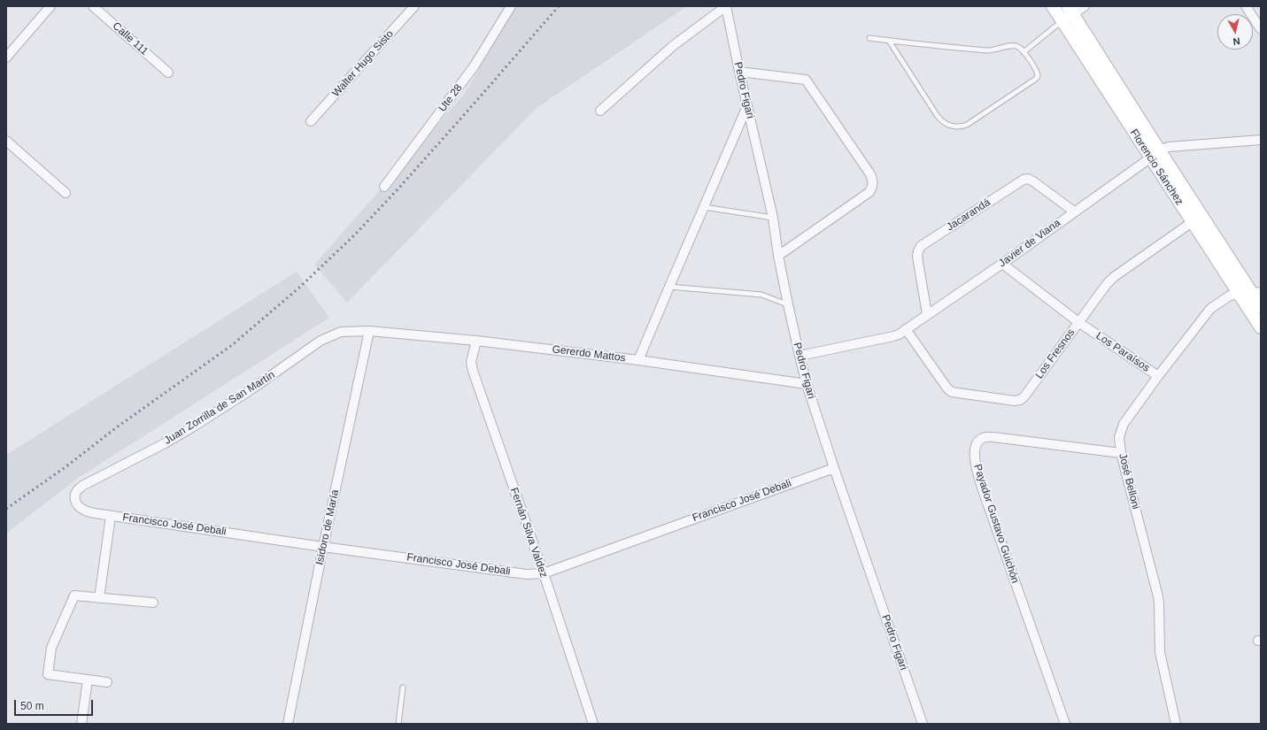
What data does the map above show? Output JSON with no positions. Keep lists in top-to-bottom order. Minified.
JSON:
{"streets":{"street":["Calle 111","Walter Hugo Sisto","Pedro Figari","Ute 28","Florencio Sánchez","Jacarandá","Javier de Viana","Los Paraísos","Gererdo Mattos","Los Fresnos","Juan Zorrilla de San Martín","José Belloni","Francisco José Debali","Payador Gustavo Guichón","Isidoro de María","Fernán Silva Valdez"]},"crossings":[["Pedro Figari","Javier de Viana"],["Pedro Figari","Gererdo Mattos"],["Pedro Figari","Francisco José Debali"],["Florencio Sánchez","Javier de Viana"],["Florencio Sánchez","Los Fresnos"],["Florencio Sánchez","José Belloni"],["Jacarandá","Javier de Viana"],["Javier de Viana","Los Paraísos"],["Javier de Viana","Los Fresnos"],["Los Paraísos","Los Fresnos"],["Los Paraísos","José Belloni"],["Gererdo Mattos","Juan Zorrilla de San Martín"],["Gererdo Mattos","Isidoro de María"],["Gererdo Mattos","Fernán Silva Valdez"],["Juan Zorrilla de San Martín","Francisco José Debali"],["Juan Zorrilla de San Martín","Isidoro de María"],["José Belloni","Payador Gustavo Guichón"],["Francisco José Debali","Isidoro de María"],["Francisco José Debali","Fernán Silva Valdez"]],"scale_bar":"50 m","north":"bottom"}
